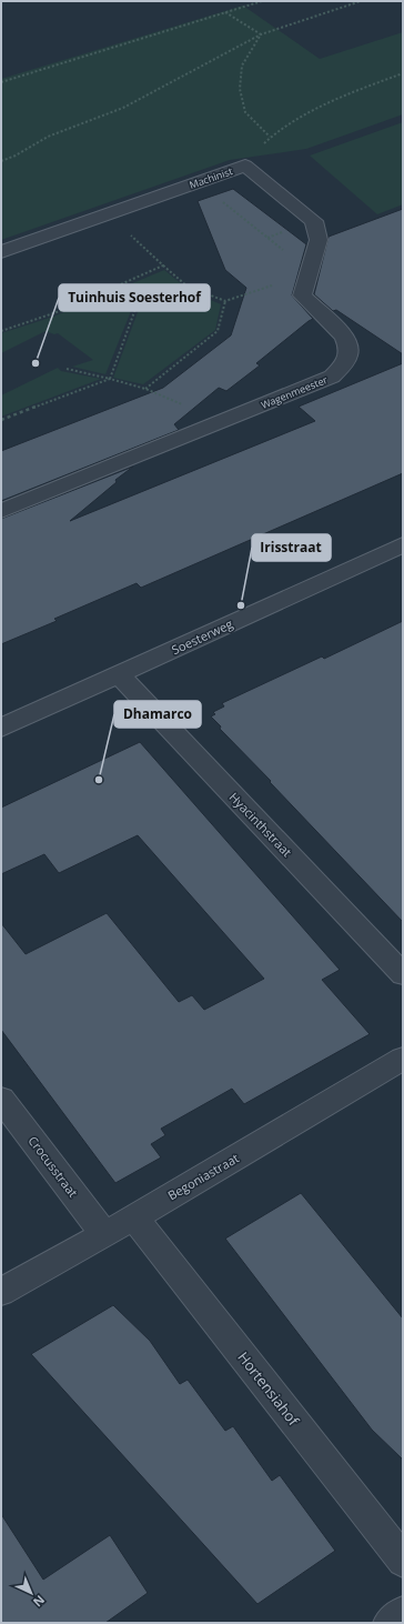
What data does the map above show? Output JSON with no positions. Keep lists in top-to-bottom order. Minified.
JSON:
{"streets":{"street":["Machinist","Wagenmeester","Soesterweg","Hyacinthstraat","Crocusstraat","Begoniastraat","Hortensiahof"]},"crossings":[["Machinist","Wagenmeester"],["Soesterweg","Hyacinthstraat"],["Crocusstraat","Begoniastraat"],["Begoniastraat","Hortensiahof"]],"places":["Tuinhuis Soesterhof","Irisstraat","Dhamarco"],"north":"bottom right"}
